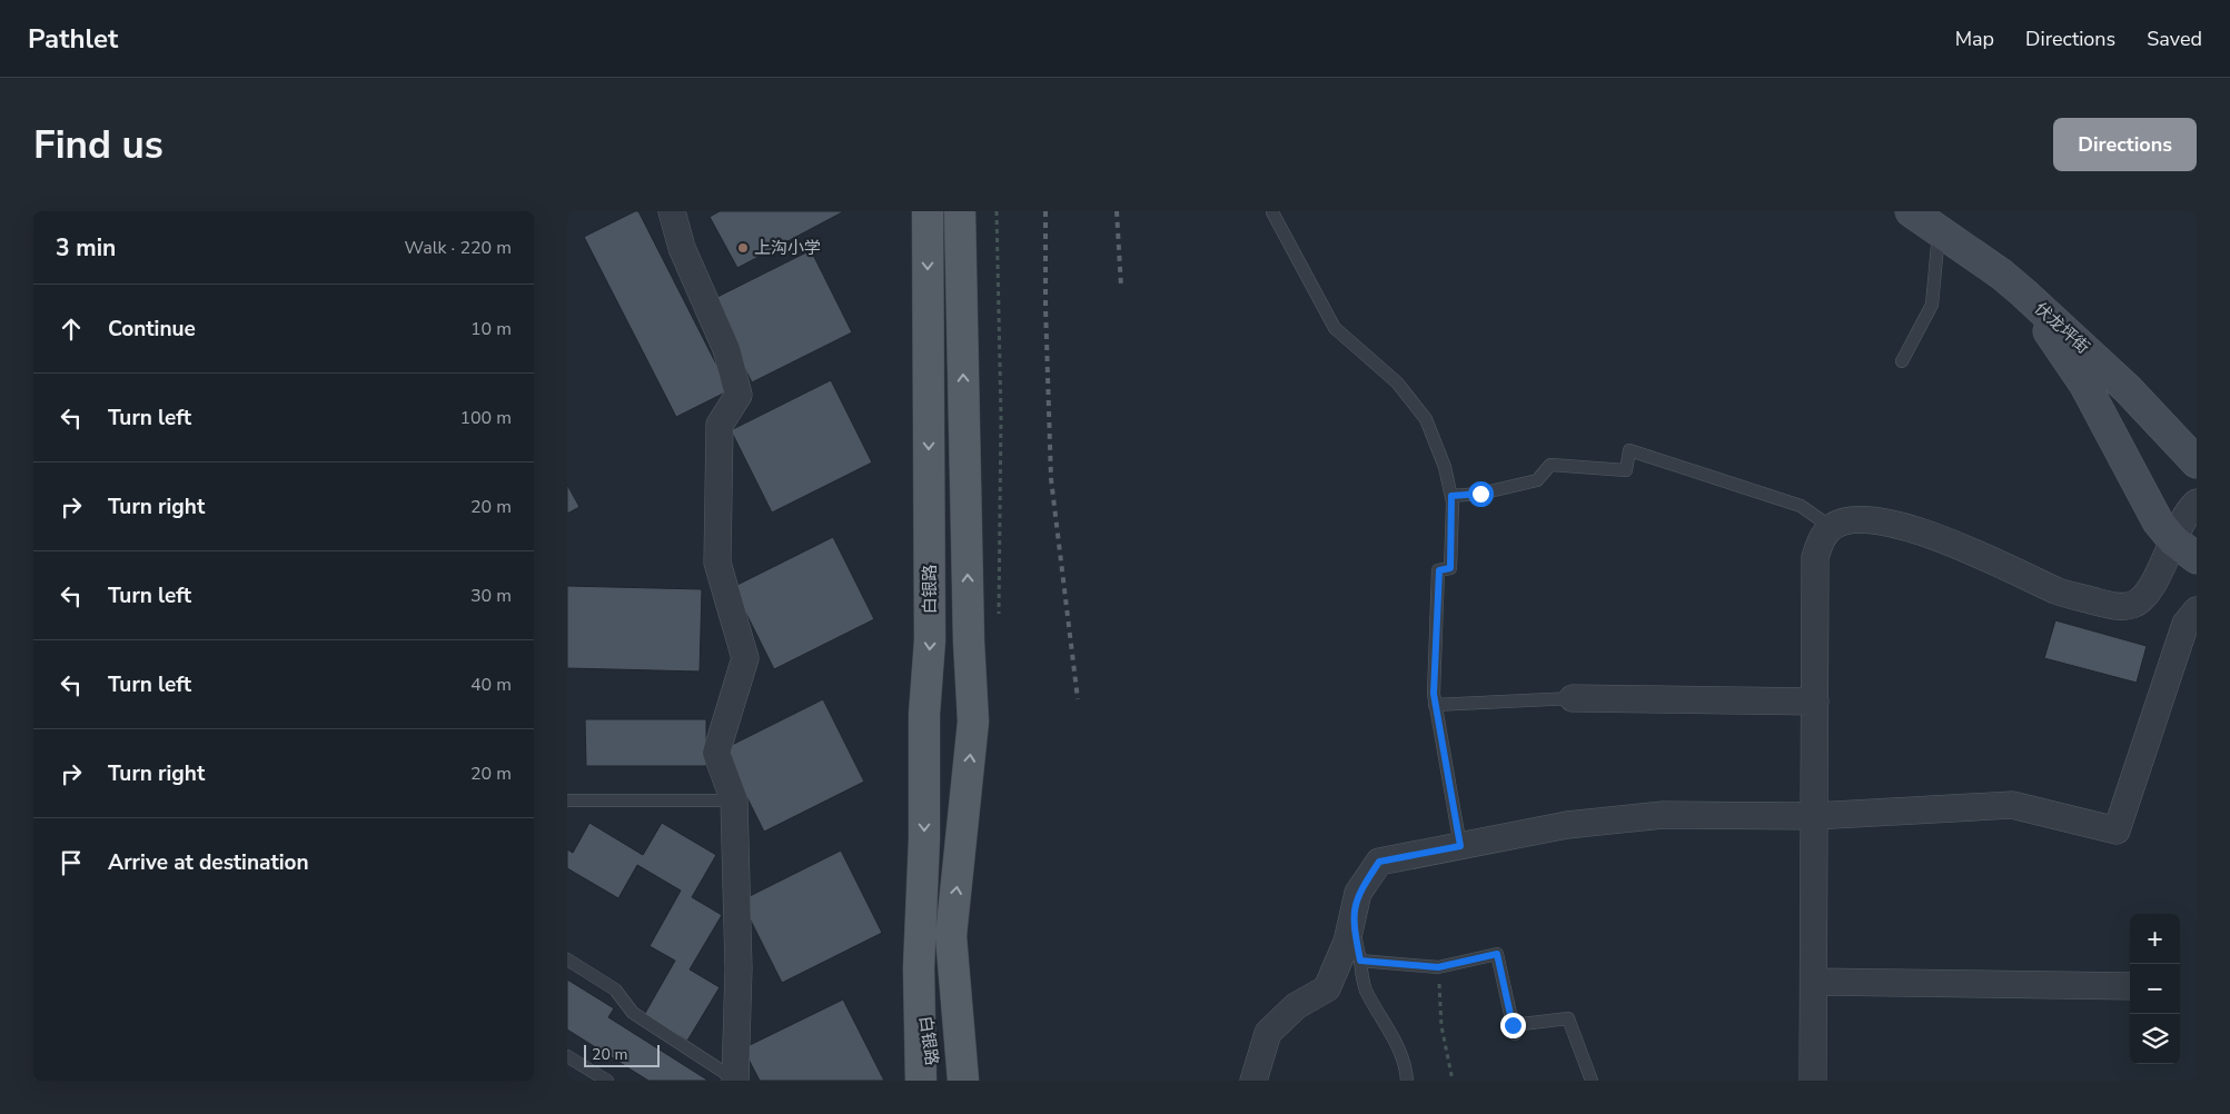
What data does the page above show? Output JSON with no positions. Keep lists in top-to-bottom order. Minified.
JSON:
{"streets":{"main road":["伏龙坪街","白银路"]},"places":["上沟小学"],"scale_bar":"20 m","page":{"header":"Pathlet","nav":["Map","Directions","Saved"],"buttons":"Directions","title":"Find us","heading":["3 min","Walk · 220 m"],"list":[["Continue","10 m"],["Turn left","100 m"],["Turn right","20 m"],["Turn left","30 m"],["Turn left","40 m"],["Turn right","20 m"],"Arrive at destination"],"map_buttons":["+","−"],"scale":"20 m"}}
